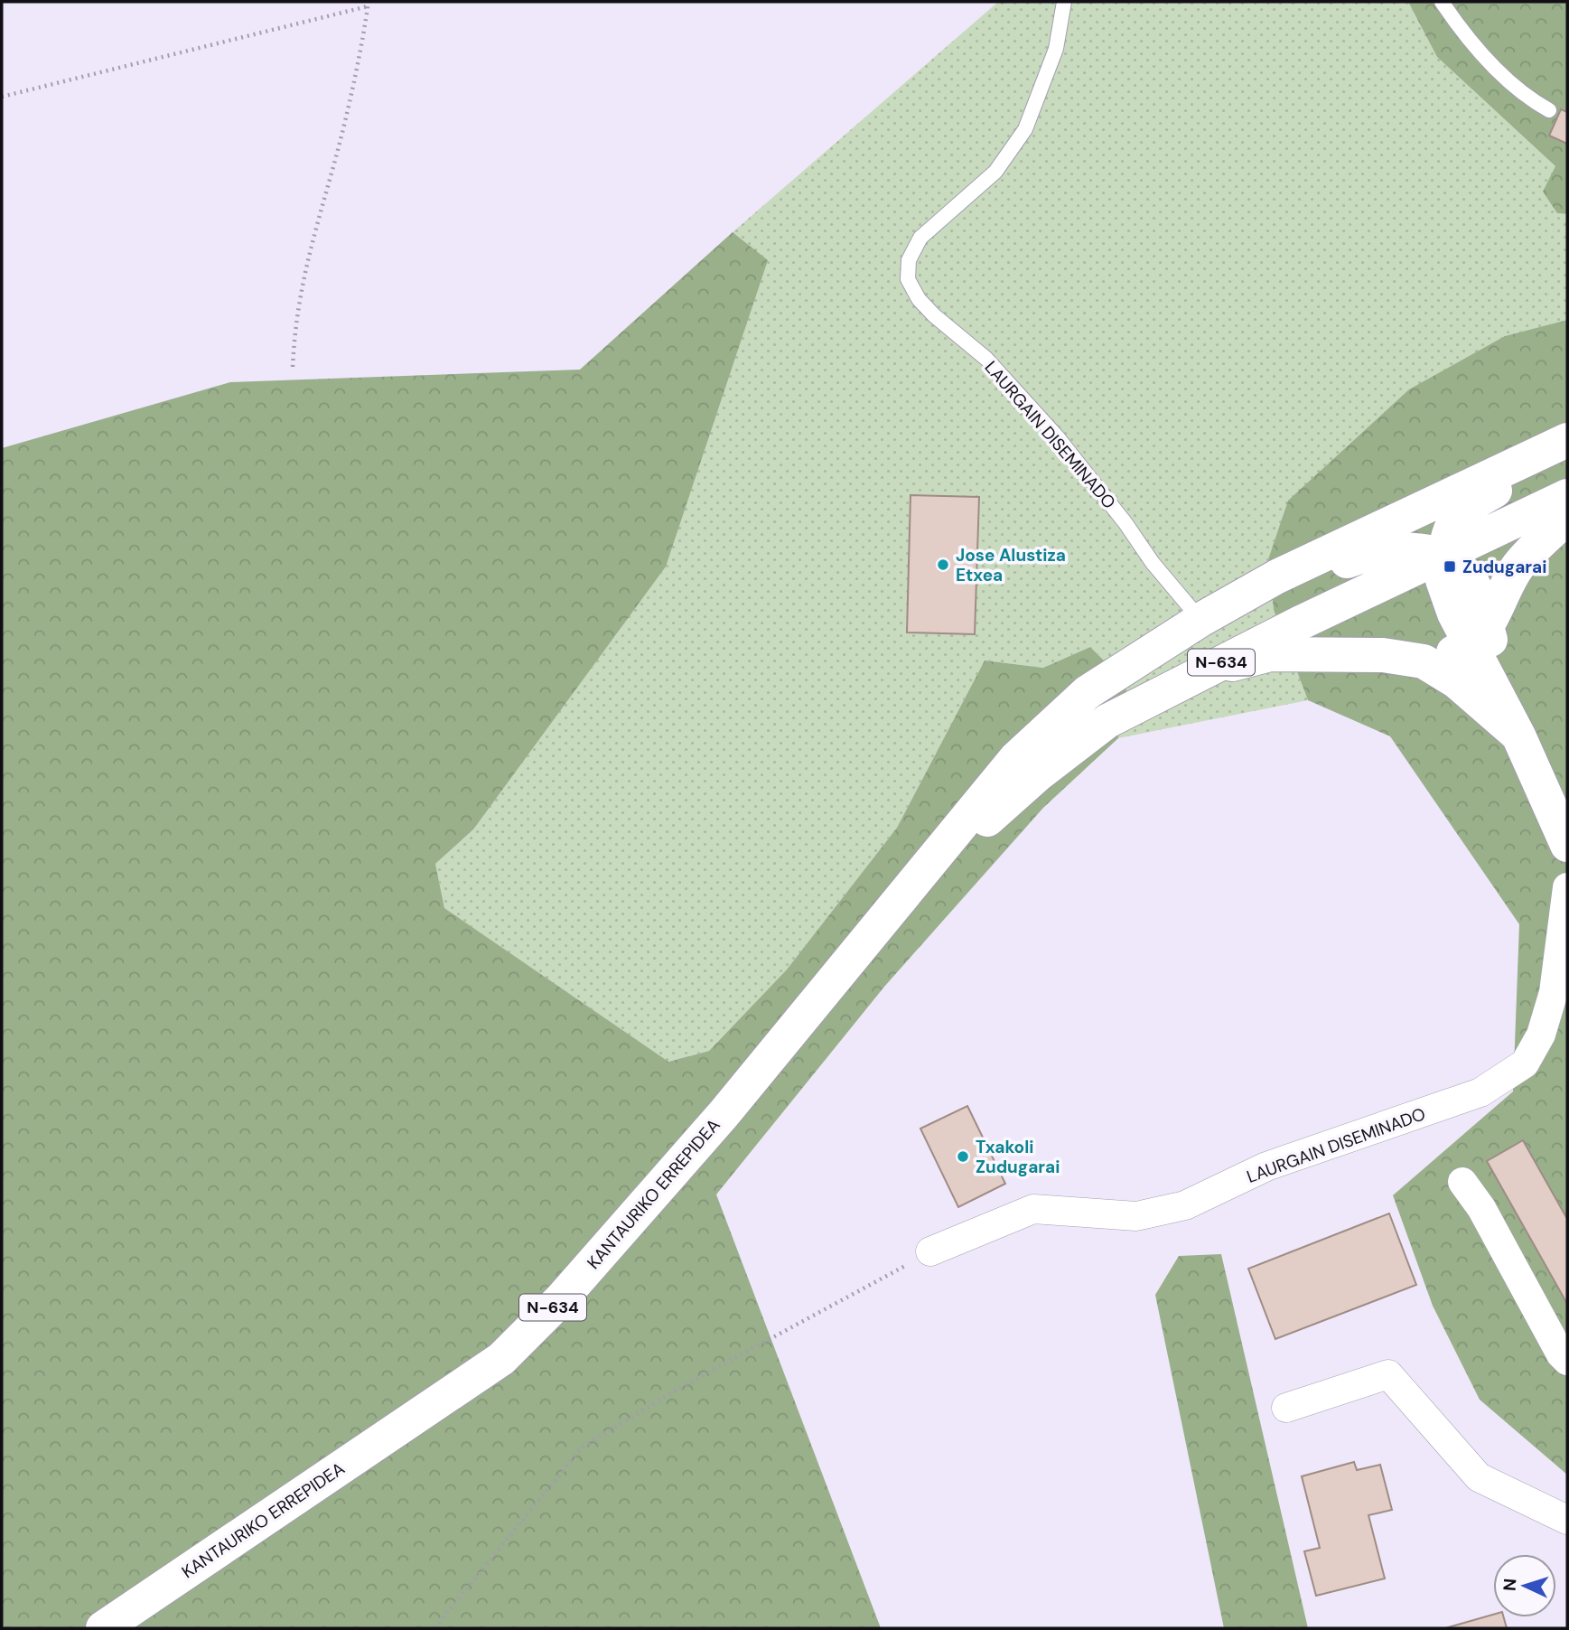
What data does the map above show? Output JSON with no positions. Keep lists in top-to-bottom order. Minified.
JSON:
{"streets":{"main road":["N-634","KANTAURIKO ERREPIDEA"],"street":["LAURGAIN DISEMINADO"]},"crossings":[["LAURGAIN DISEMINADO","N-634"],["N-634","KANTAURIKO ERREPIDEA"]],"places":{"other":["Jose Alustiza Etxea","Txakoli Zudugarai"],"transit":["Zudugarai"]},"north":"left"}
